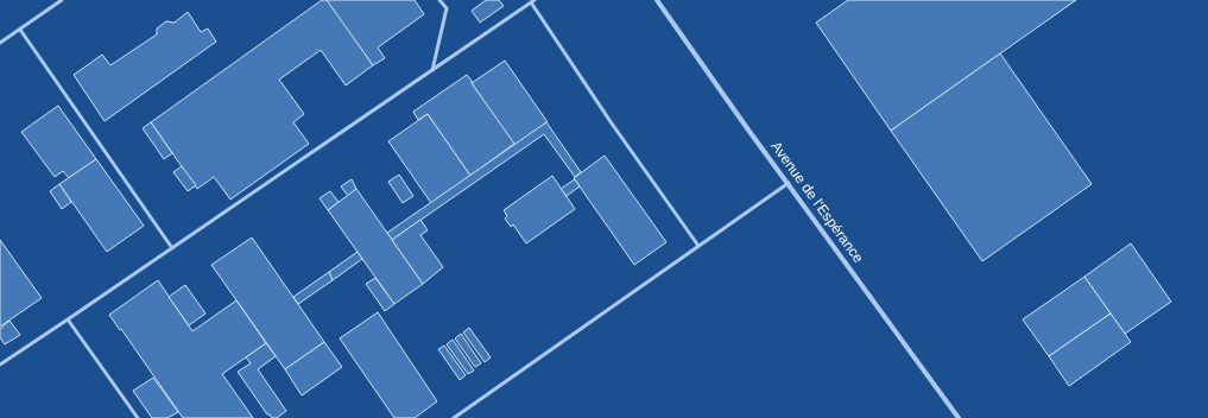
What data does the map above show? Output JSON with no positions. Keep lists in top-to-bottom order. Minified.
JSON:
{"streets":{"street":["Avenue de l'Espérance"]}}
